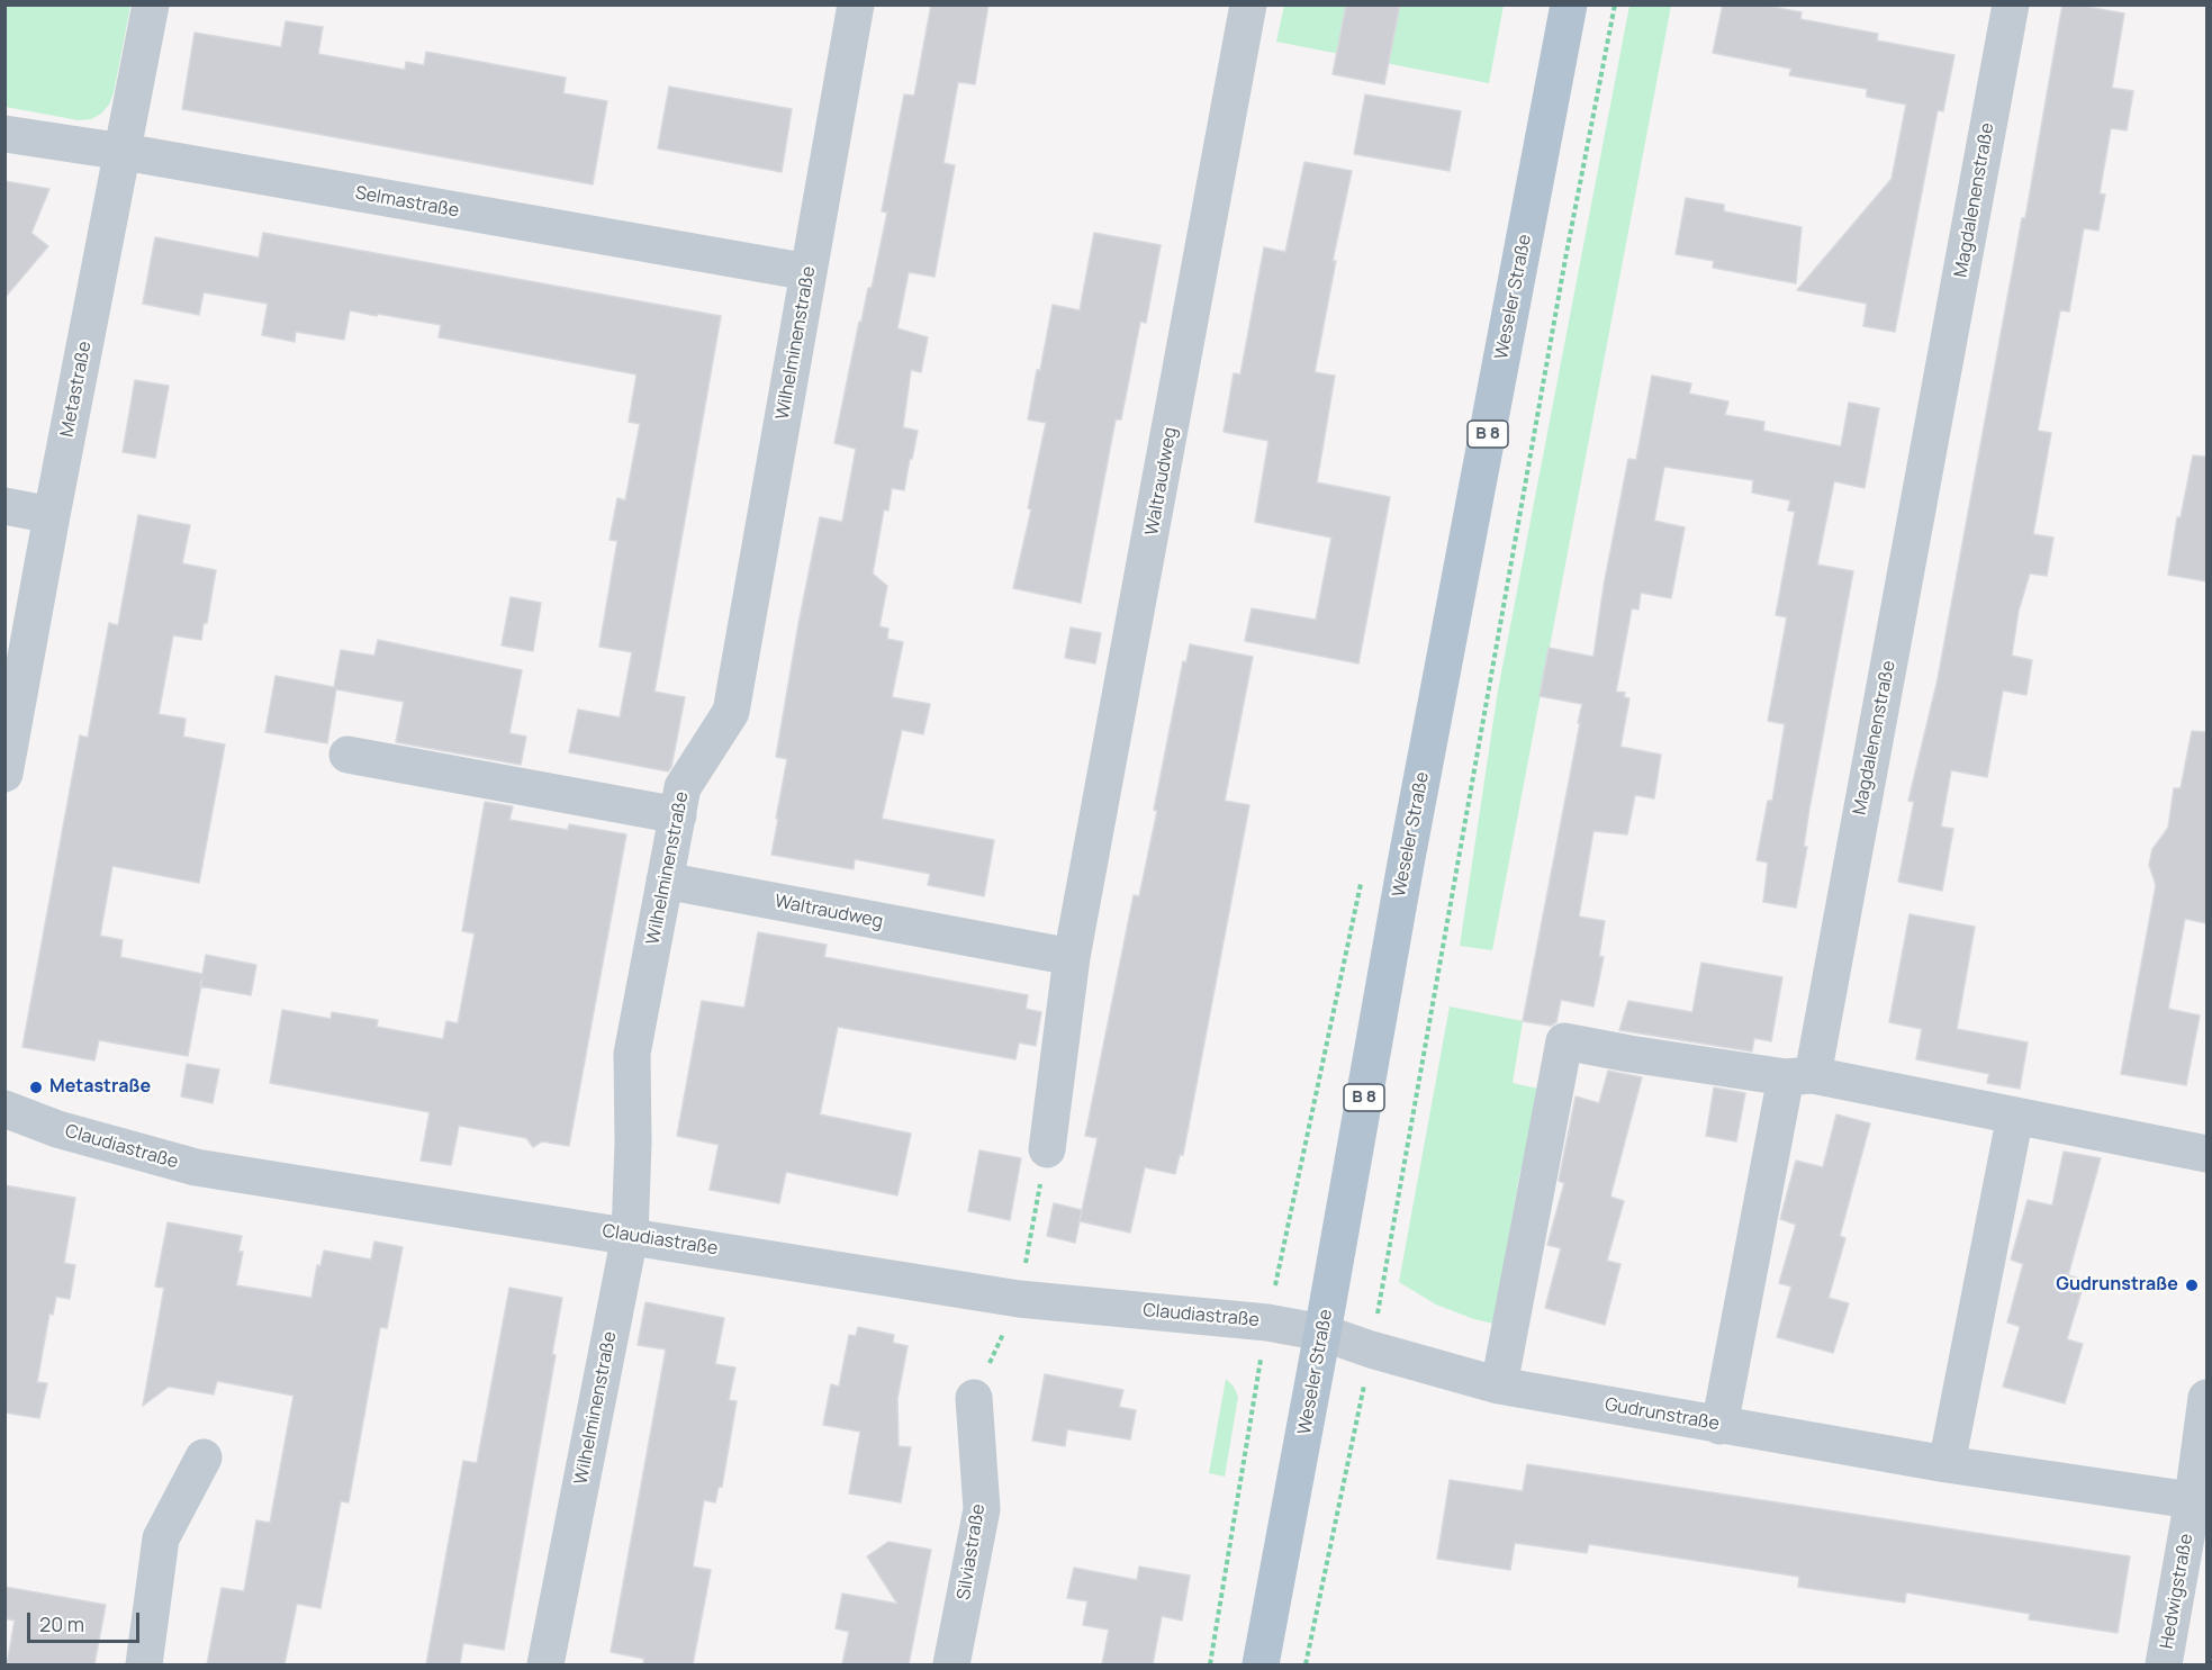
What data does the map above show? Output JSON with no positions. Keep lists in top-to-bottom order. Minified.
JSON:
{"streets":{"main road":["Weseler Straße","B 8"],"street":["Magdalenenstraße","Selmastraße","Wilhelminenstraße","Metastraße","Waltraudweg","Claudiastraße","Gudrunstraße","Silviastraße","Hedwigstraße"]},"crossings":[["Magdalenenstraße","Gudrunstraße"],["Selmastraße","Wilhelminenstraße"],["Selmastraße","Metastraße"],["Weseler Straße","Claudiastraße"],["Weseler Straße","Gudrunstraße"],["Wilhelminenstraße","Waltraudweg"],["Wilhelminenstraße","Claudiastraße"],["Claudiastraße","Gudrunstraße"],["Gudrunstraße","Hedwigstraße"]],"places":["Metastraße","Gudrunstraße"],"scale_bar":"20 m"}
